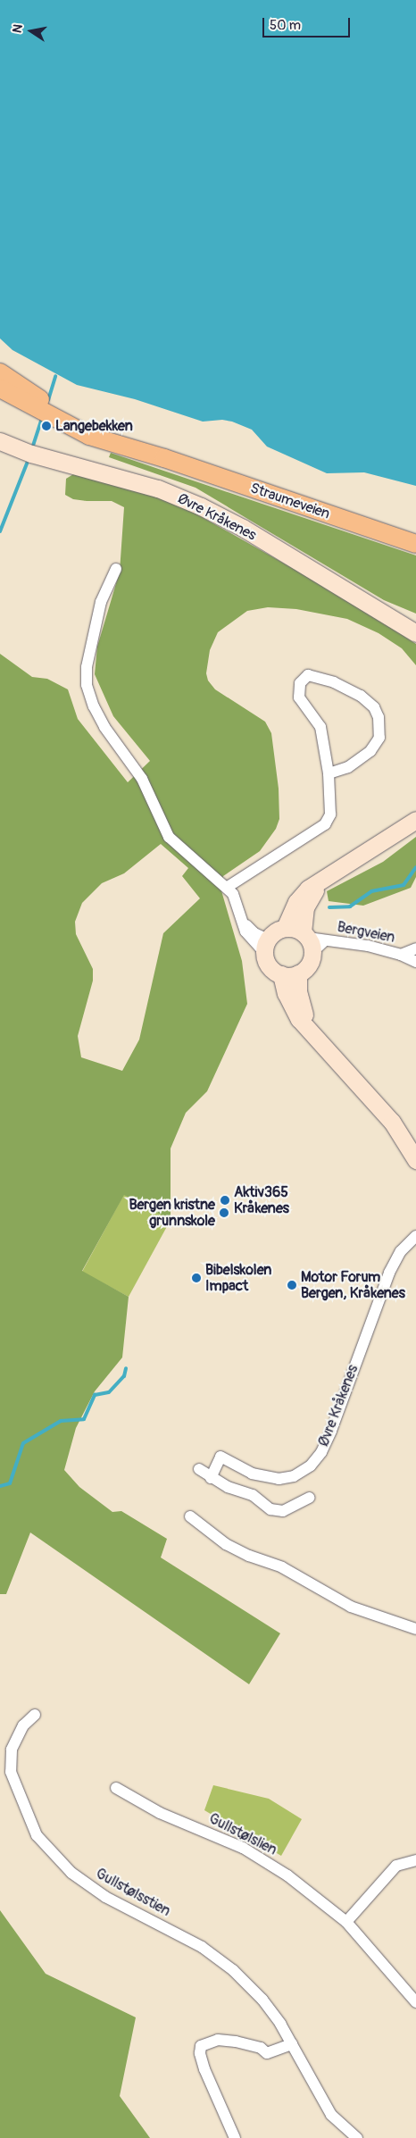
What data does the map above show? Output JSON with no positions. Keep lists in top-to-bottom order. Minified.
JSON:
{"streets":{"main road":["Straumeveien","Øvre Kråkenes"],"street":["Bergveien","Gullstølslien","Gullstølsstien"]},"places":["Langebekken","Aktiv365 Kråkenes","Bergen kristne grunnskole","Bibelskolen Impact","Motor Forum Bergen, Kråkenes"],"scale_bar":"50 m","north":"left"}
